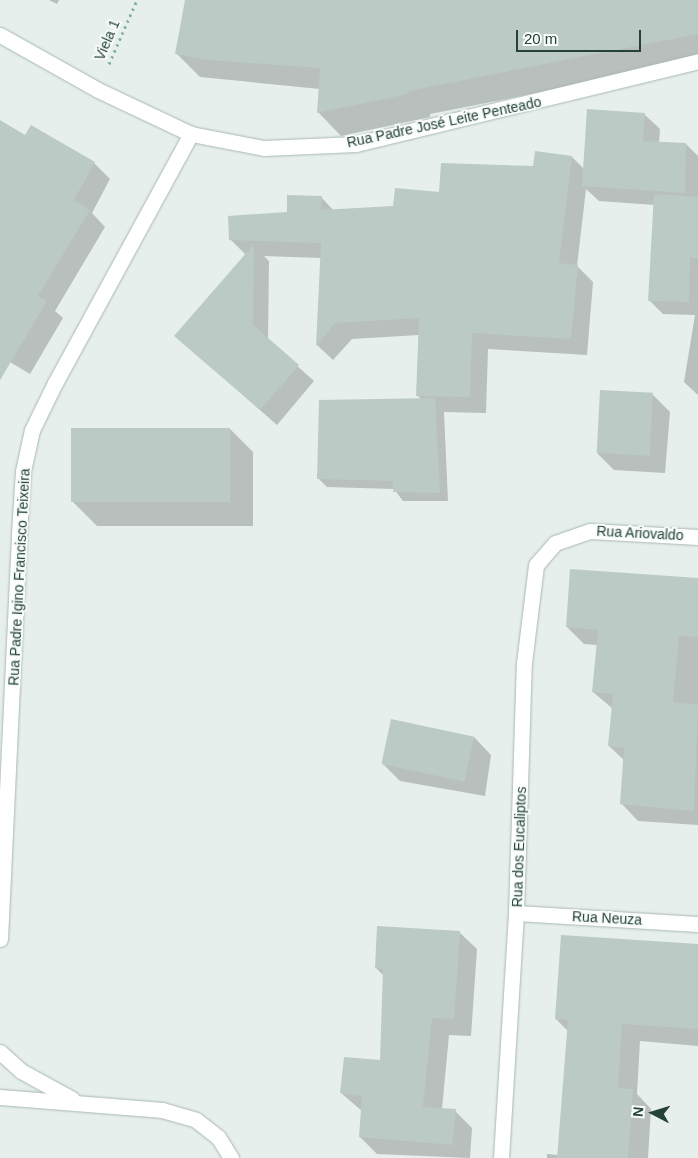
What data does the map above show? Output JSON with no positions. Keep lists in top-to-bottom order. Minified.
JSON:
{"streets":{"street":["Rua Padre José Leite Penteado","Rua Ariovaldo","Rua Padre Igino Francisco Teixeira","Rua dos Eucaliptos","Rua Neuza"],"path":["Viela 1"]},"crossings":[["Viela 1","Rua Padre José Leite Penteado"],["Rua Padre José Leite Penteado","Rua Padre Igino Francisco Teixeira"],["Rua Ariovaldo","Rua dos Eucaliptos"],["Rua dos Eucaliptos","Rua Neuza"]],"scale_bar":"20 m","north":"left"}
